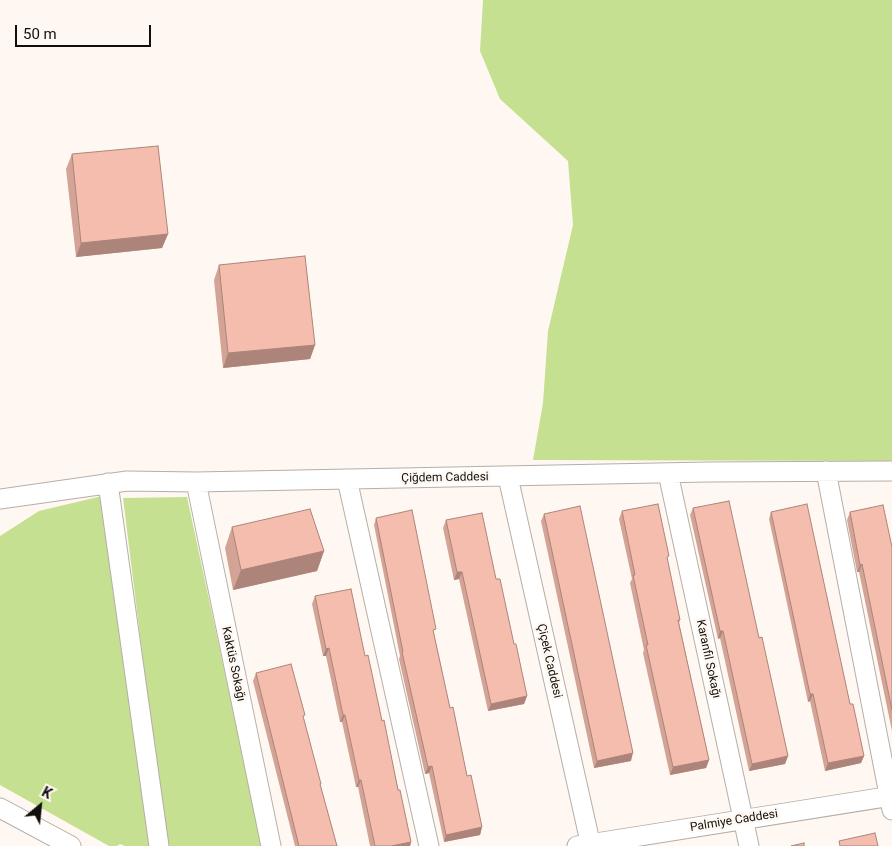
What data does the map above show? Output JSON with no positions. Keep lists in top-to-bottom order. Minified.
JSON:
{"streets":{"street":["Çiğdem Caddesi","Karanfil Sokağı","Çiçek Caddesi","Kaktüs Sokağı","Palmiye Caddesi"]},"crossings":[["Çiğdem Caddesi","Karanfil Sokağı"],["Çiğdem Caddesi","Çiçek Caddesi"],["Çiğdem Caddesi","Kaktüs Sokağı"],["Karanfil Sokağı","Palmiye Caddesi"],["Çiçek Caddesi","Palmiye Caddesi"]],"scale_bar":"50 m","north":"top right"}
